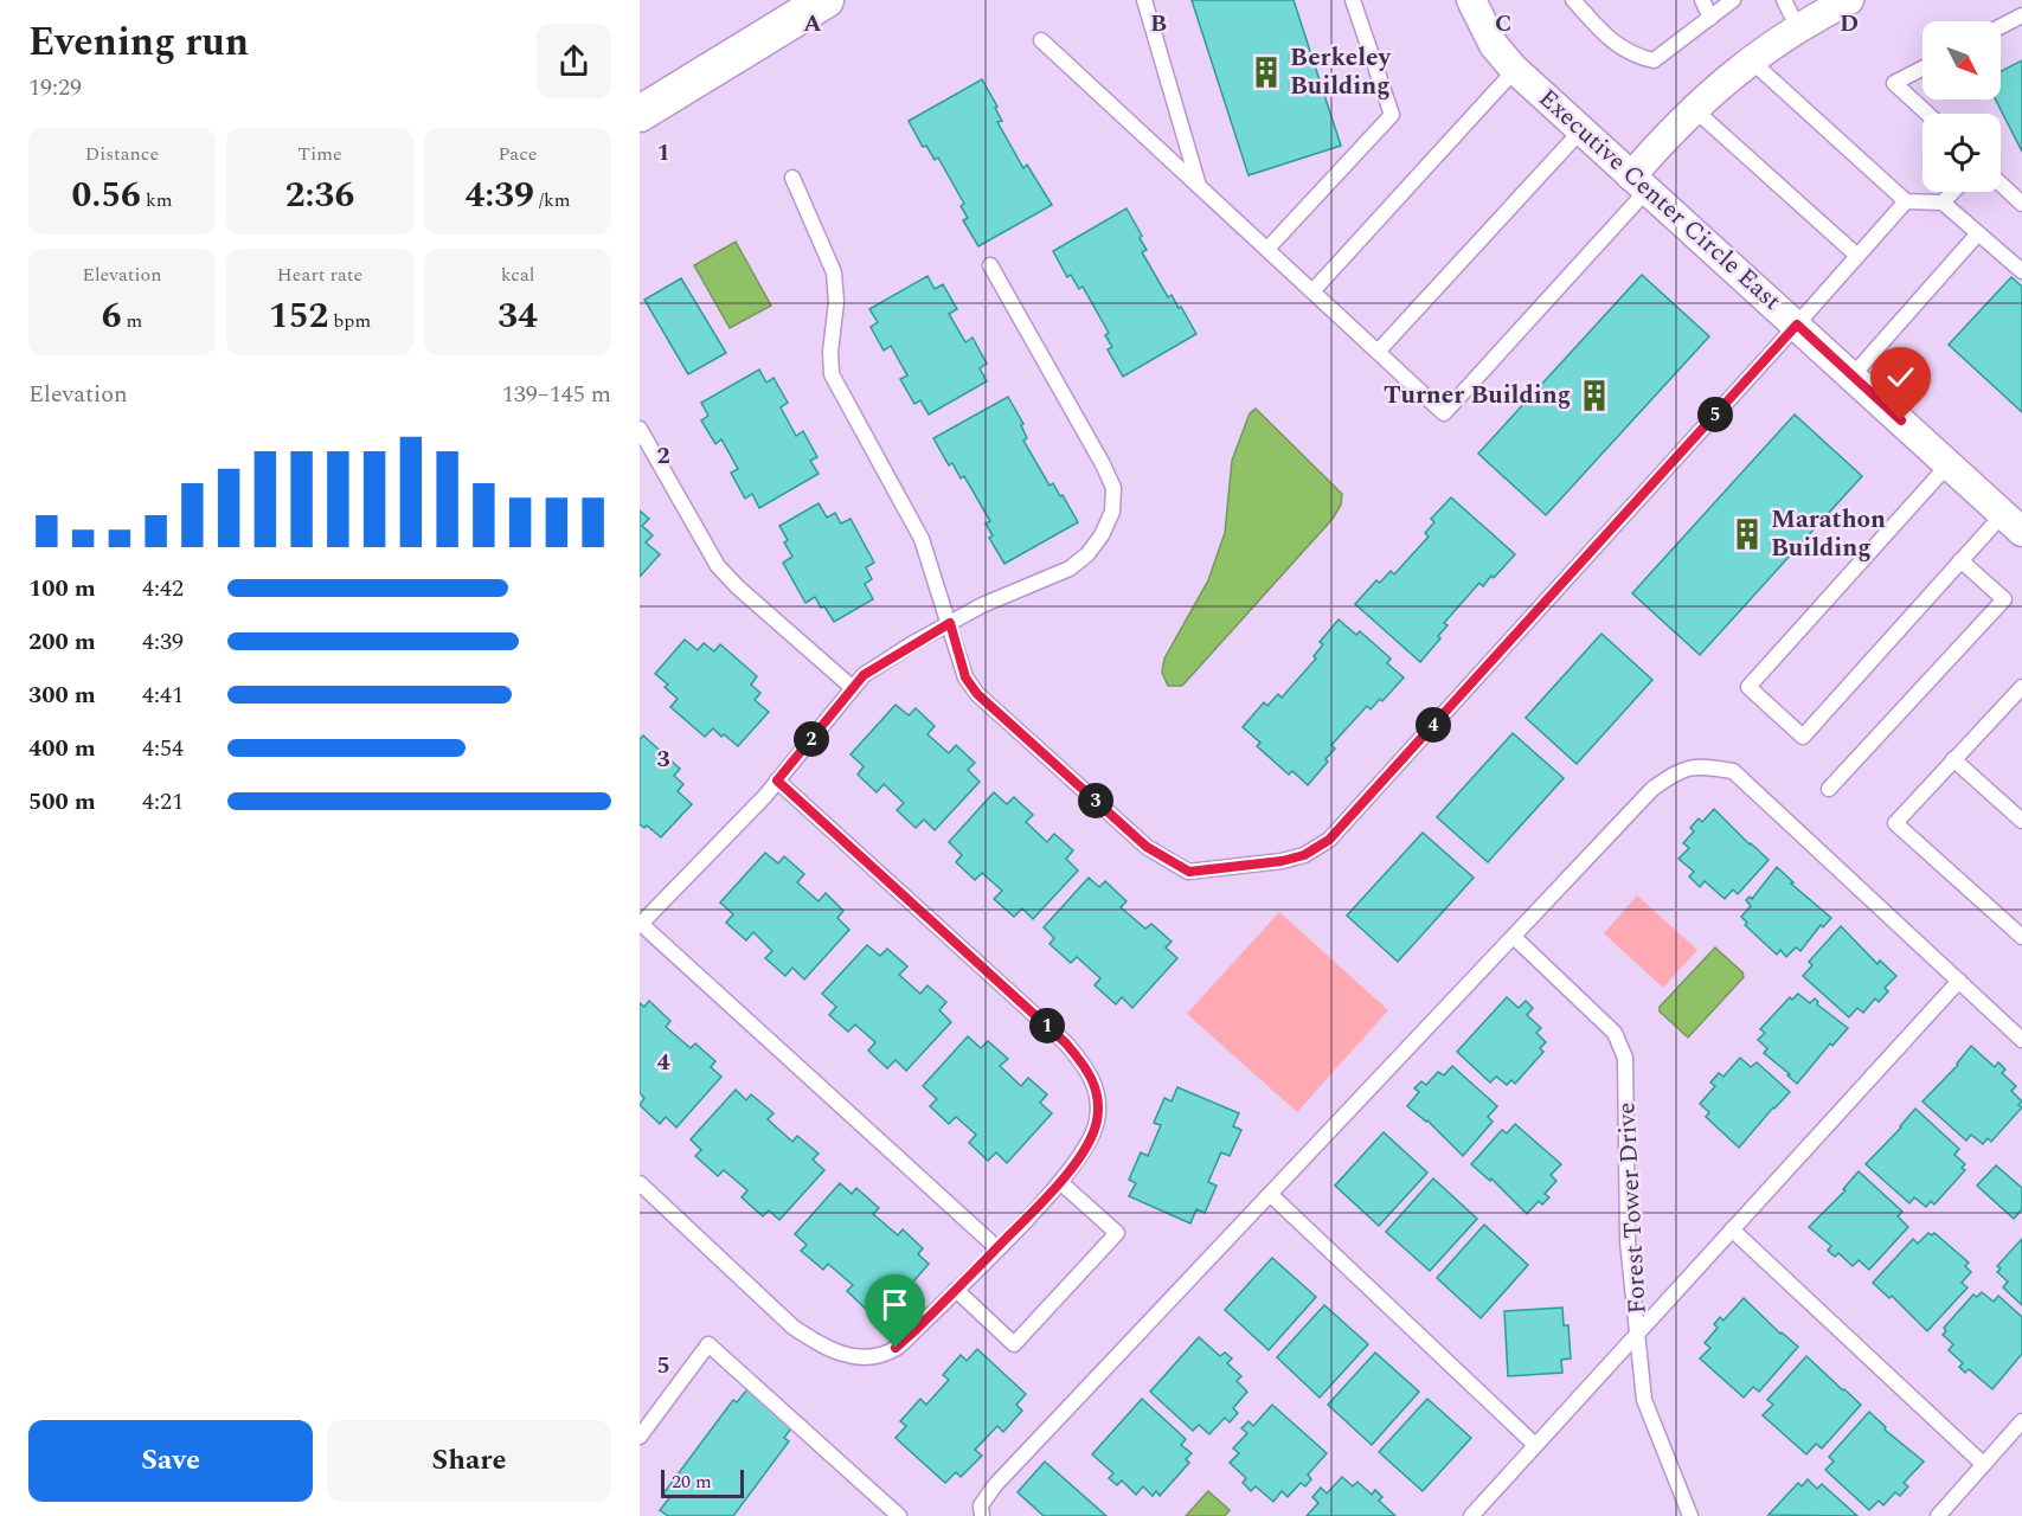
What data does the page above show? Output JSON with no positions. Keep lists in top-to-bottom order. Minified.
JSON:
{"streets":{"street":["Executive Center Circle East"],"lane":["Forest Tower Drive"]},"places":{"building":["Berkeley Building","Turner Building","Marathon Building"]},"scale_bar":"20 m","north":"bottom right","page":{"heading":["Evening run","19:29"],"stats":[["Distance","0.56 km"],["Time","2:36"],["Pace","4:39 /km"],["Elevation","6 m"],["Heart rate","152 bpm"],["kcal","34"]],"chart":["Elevation","139–145 m"],"pins":["5","4","2","3","1"],"list":[{"name":"100 m","note":"4:42"},{"name":"200 m","note":"4:39"},{"name":"300 m","note":"4:41"},{"name":"400 m","note":"4:54"},{"name":"500 m","note":"4:21"}],"buttons":["Save","Share"],"scale":"20 m"},"grid":{"columns":["A","B","C","D"],"rows":["1","2","3","4","5"]}}
